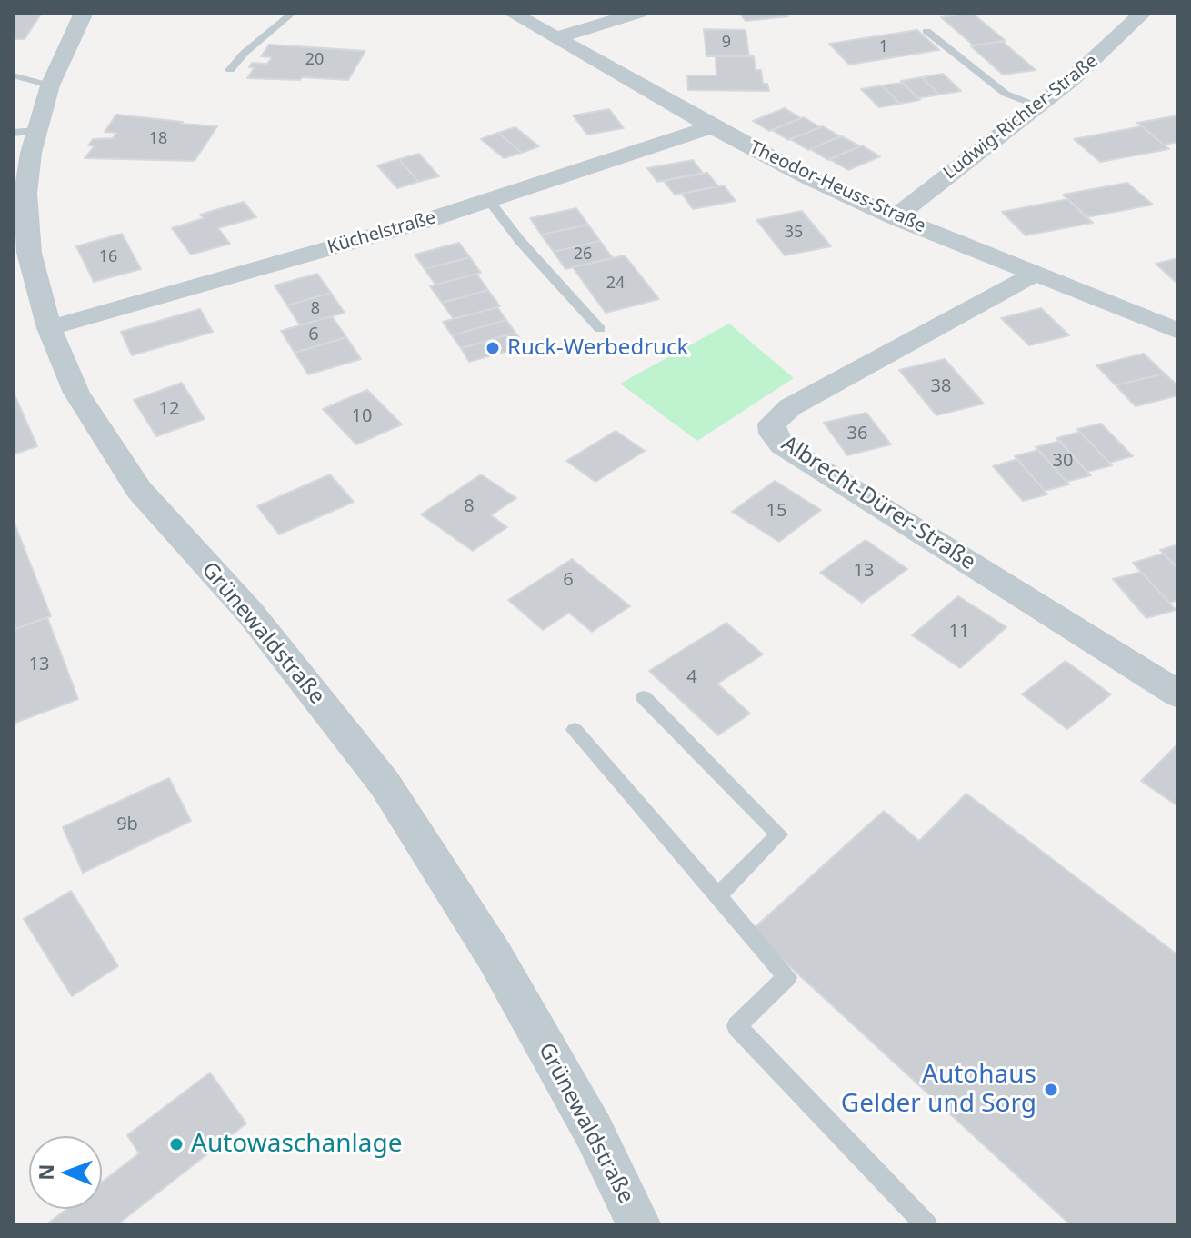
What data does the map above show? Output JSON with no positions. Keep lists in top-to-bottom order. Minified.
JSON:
{"streets":{"street":["Ludwig-Richter-Straße","Theodor-Heuss-Straße","Küchelstraße","Albrecht-Dürer-Straße","Grünewaldstraße"]},"crossings":[["Ludwig-Richter-Straße","Theodor-Heuss-Straße"],["Theodor-Heuss-Straße","Küchelstraße"],["Theodor-Heuss-Straße","Albrecht-Dürer-Straße"],["Küchelstraße","Grünewaldstraße"]],"places":["Ruck-Werbedruck","Autohaus Gelder und Sorg","Autowaschanlage"],"house_numbers":["9","1","20","18","35","26","16","24","8","6","38","12","10","36","30","8","15","13","6","11","13","4","9b"],"north":"left"}
